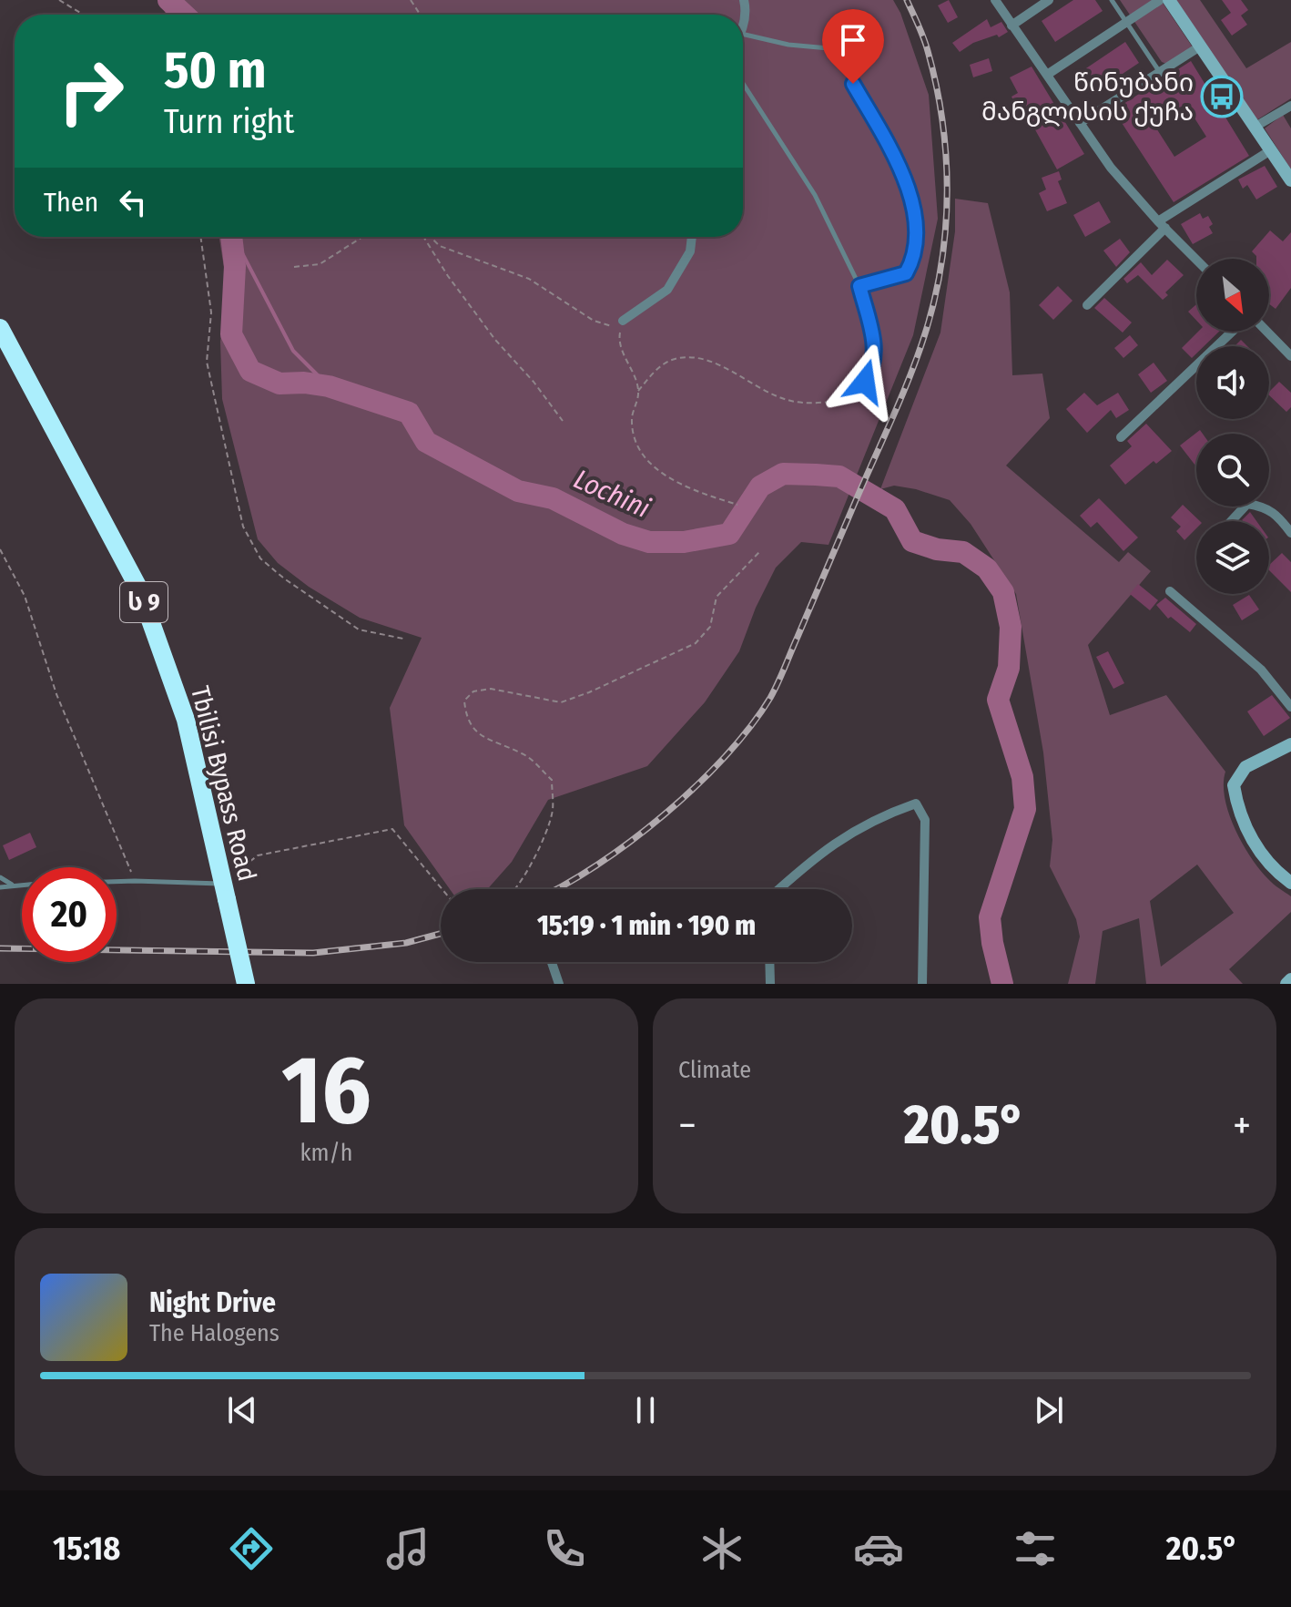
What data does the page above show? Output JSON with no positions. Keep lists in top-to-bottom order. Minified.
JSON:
{"streets":{"highway":["ს 9","Tbilisi Bypass Road"]},"water":["Lochini"],"places":{"bus stop":["წინუბანი მანგლისის ქუჩა"]},"north":"bottom right","page":{"turn":["50 m","Turn right"],"then":"Then","limit":"20","trip":"15:19 · 1 min · 190 m","tile":[["16","km/h"],"Climate"],"heat":["−","20.5°","+"],"song":["Night Drive","The Halogens"],"tabs":["15:18","20.5°"]}}
